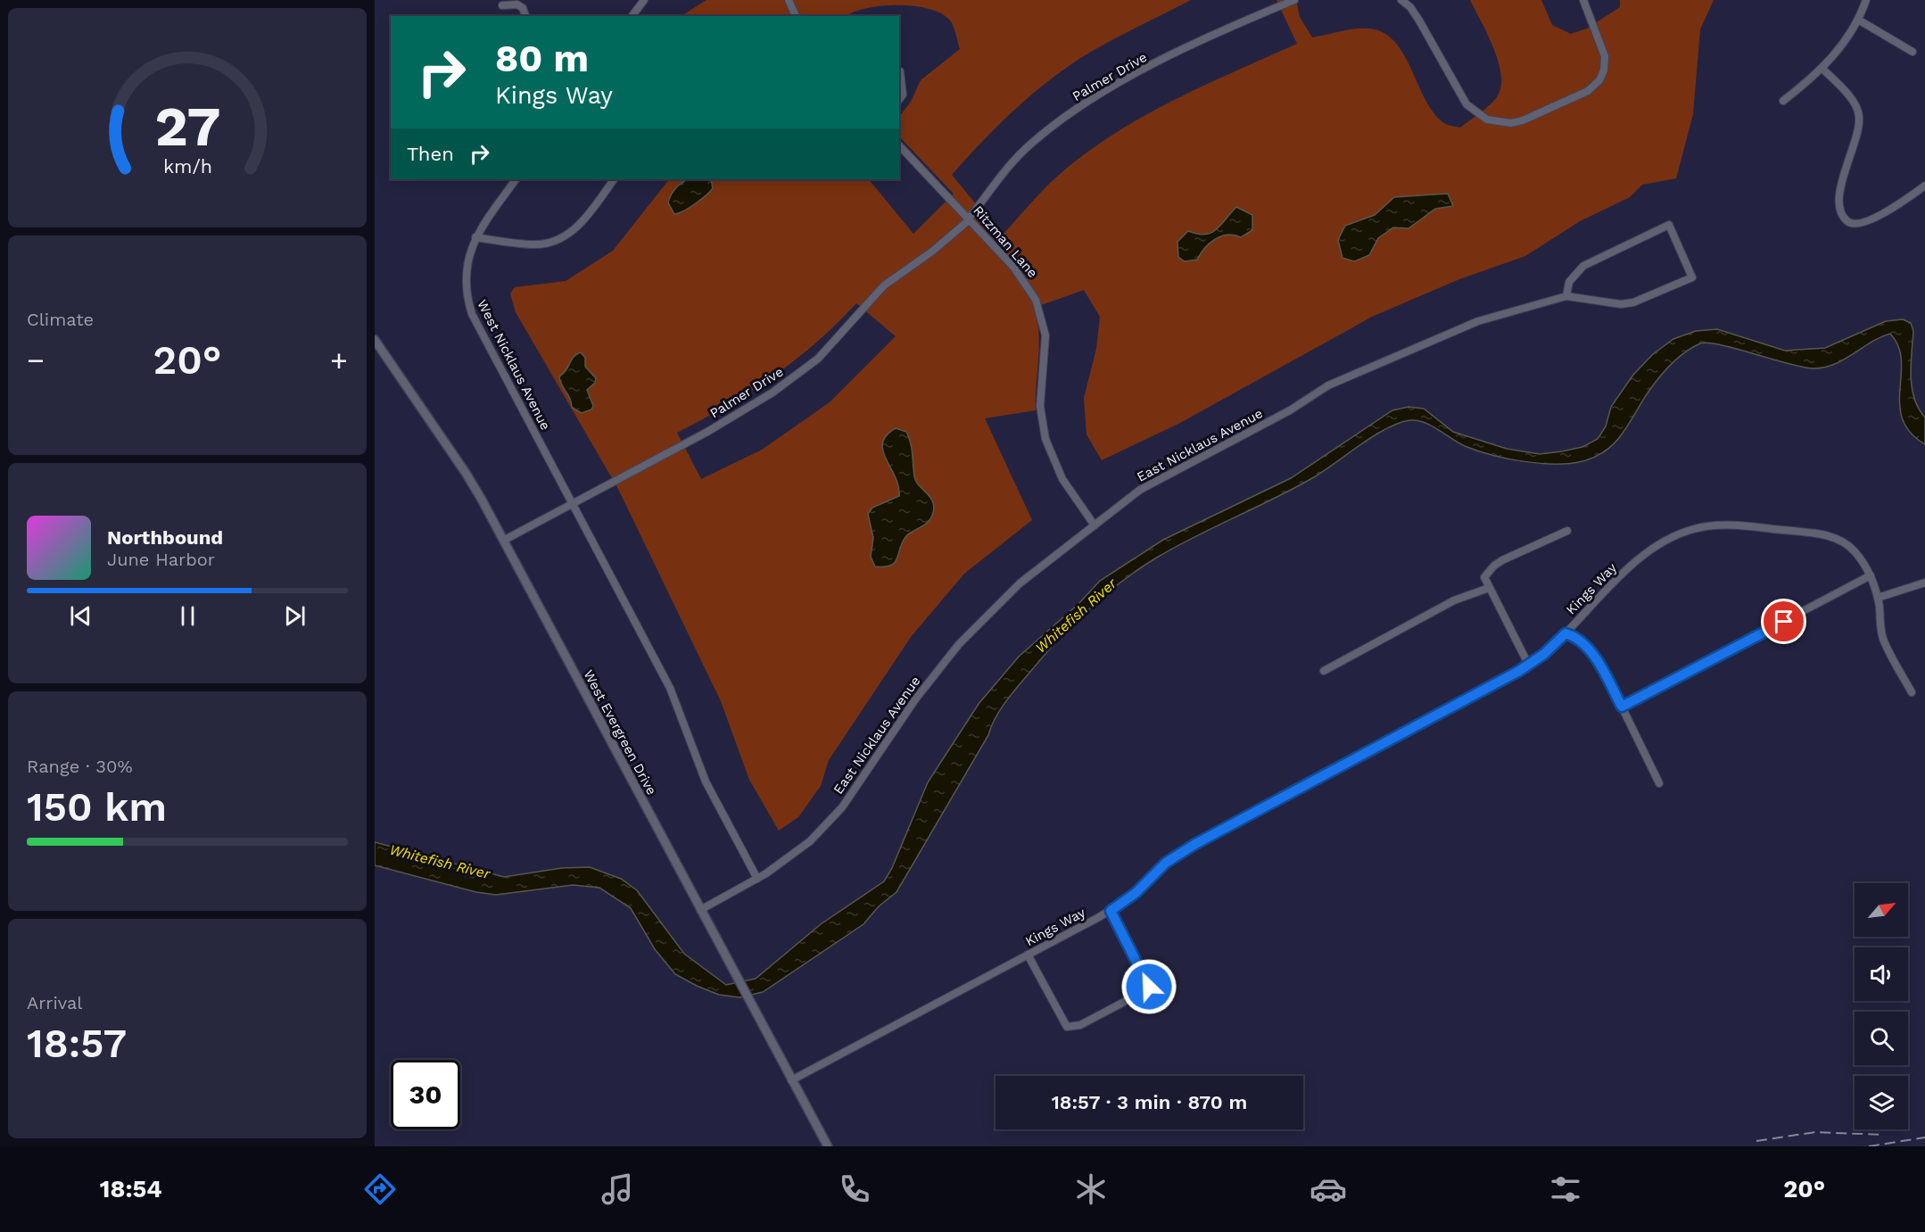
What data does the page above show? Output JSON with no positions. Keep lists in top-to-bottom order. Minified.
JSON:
{"streets":{"street":["Palmer Drive","Ritzman Lane","West Nicklaus Avenue","East Nicklaus Avenue","Kings Way","West Evergreen Drive"]},"crossings":[["Palmer Drive","Ritzman Lane"],["Palmer Drive","West Nicklaus Avenue"],["Palmer Drive","West Evergreen Drive"],["Ritzman Lane","East Nicklaus Avenue"],["East Nicklaus Avenue","West Evergreen Drive"],["Kings Way","West Evergreen Drive"]],"water":["Whitefish River"],"north":"top right","page":{"turn":["80 m","Kings Way"],"then":"Then","tile":["Climate",["Range · 30%","150 km"],["Arrival","18:57"]],"heat":["−","20°","+"],"song":["Northbound","June Harbor"],"limit":"30","trip":"18:57 · 3 min · 870 m","tabs":["18:54","20°"],"gauge":["27","km/h"]}}
